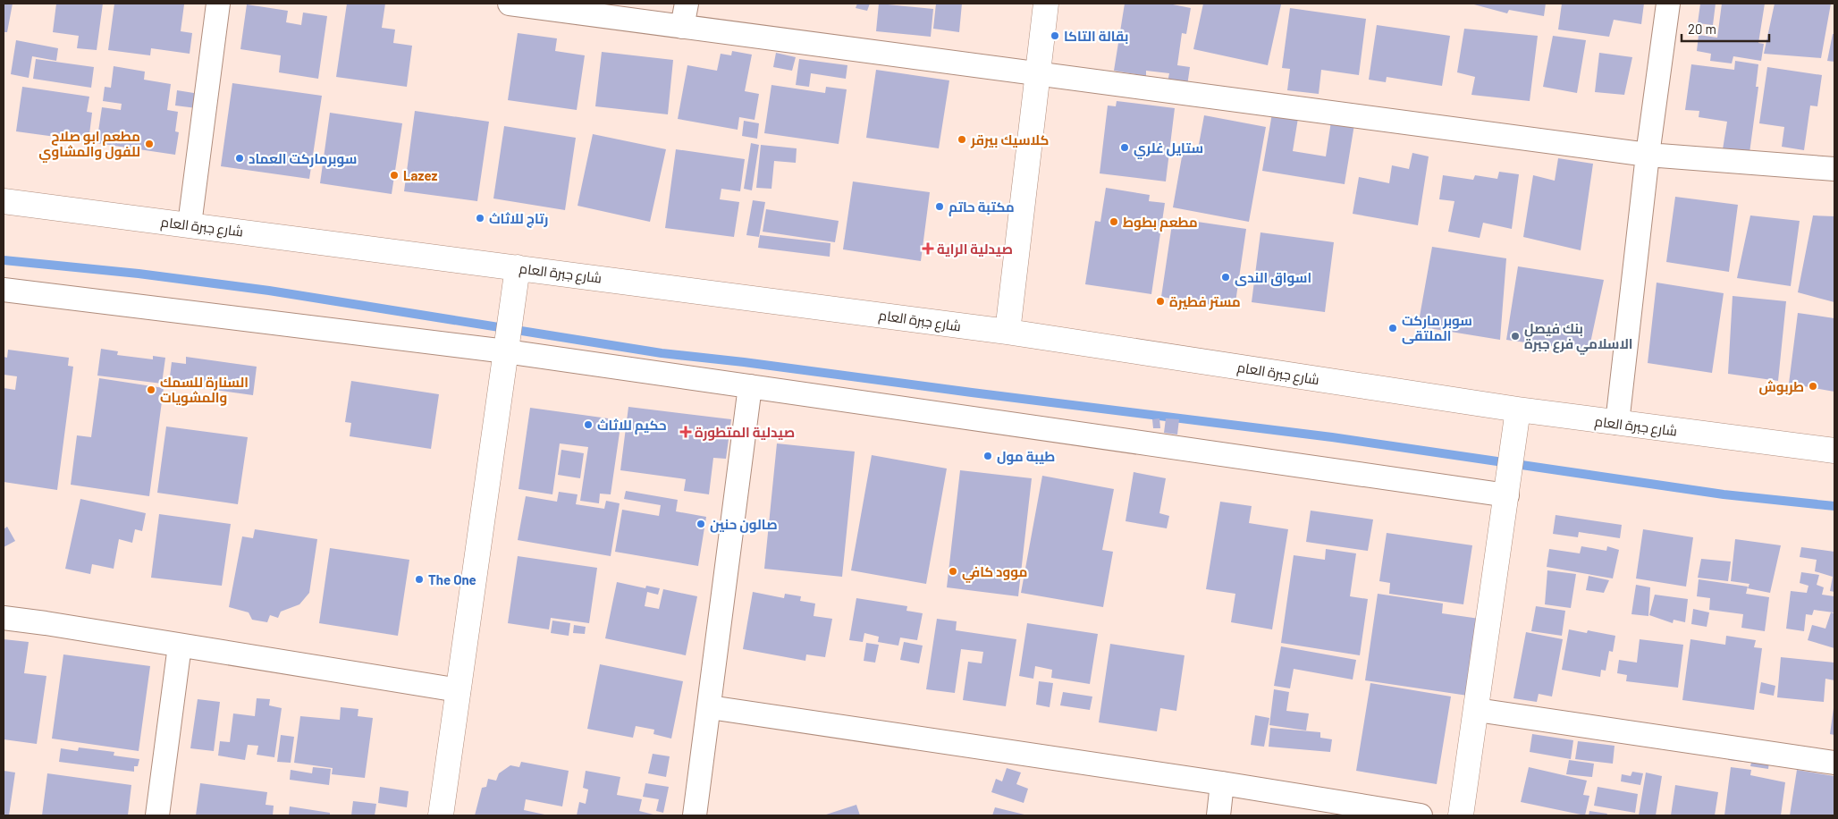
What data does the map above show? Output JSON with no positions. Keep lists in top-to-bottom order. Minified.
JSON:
{"streets":{"main road":["شارع جبرة العام"]},"places":{"other":["بقالة التاكا","كلاسيك بيرقر","مطعم ابو صلاح للفول والمشاوي","ستايل غلري","سوبرماركت العماد","Lazez","مكتبة حاتم","رتاج للاثاث","مطعم بطوط","اسواق الندى","مستر فطيرة","سوبر ماركت الملتقى","بنك فيصل الاسلامي فرع جبرة","طربوش","السنارة للسمك والمشويات","حكيم للاثاث","طيبة مول","صالون حنين","موود كافي","The One"],"health":["صيدلية الراية","صيدلية المتطورة"]},"scale_bar":"20 m"}
